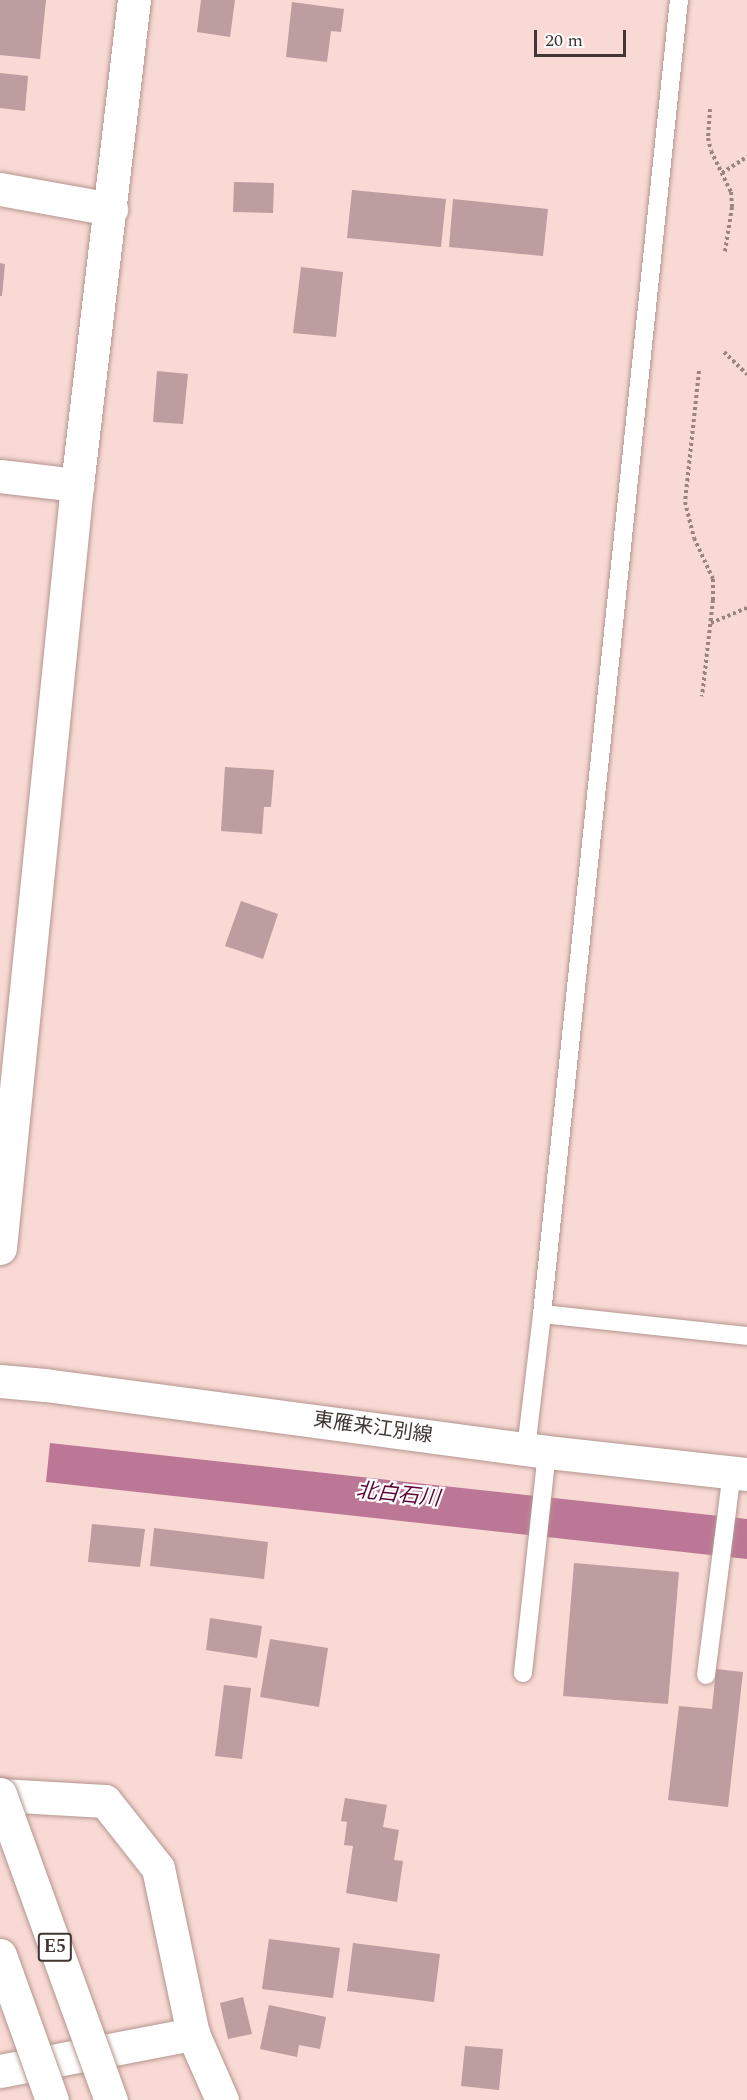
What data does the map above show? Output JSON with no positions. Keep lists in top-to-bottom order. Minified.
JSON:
{"streets":{"main road":["東雁来江別線","E5"]},"water":["北白石川"],"scale_bar":"20 m"}
